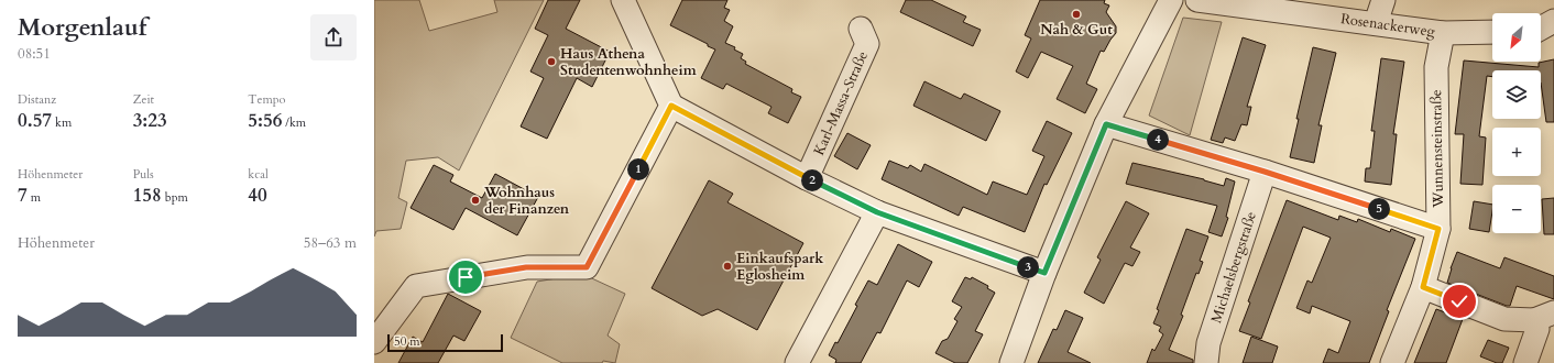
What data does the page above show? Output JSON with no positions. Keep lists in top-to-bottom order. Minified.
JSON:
{"streets":{"street":["Rosenackerweg","Karl-Massa-Straße","Wunnensteinstraße","Michaelsbergstraße"]},"crossings":[["Rosenackerweg","Wunnensteinstraße"]],"places":["Nah & Gut","Haus Athena Studentenwohnheim","Wohnhaus der Finanzen","Einkaufspark Eglosheim"],"scale_bar":"50 m","north":"bottom left","page":{"heading":["Morgenlauf","08:51"],"map_buttons":["+","−"],"stats":[["Distanz","0.57 km"],["Zeit","3:23"],["Tempo","5:56 /km"],["Höhenmeter","7 m"],["Puls","158 bpm"],["kcal","40"]],"pins":["4","1","2","5","3"],"chart":["Höhenmeter","58–63 m"],"scale":"50 m"}}
